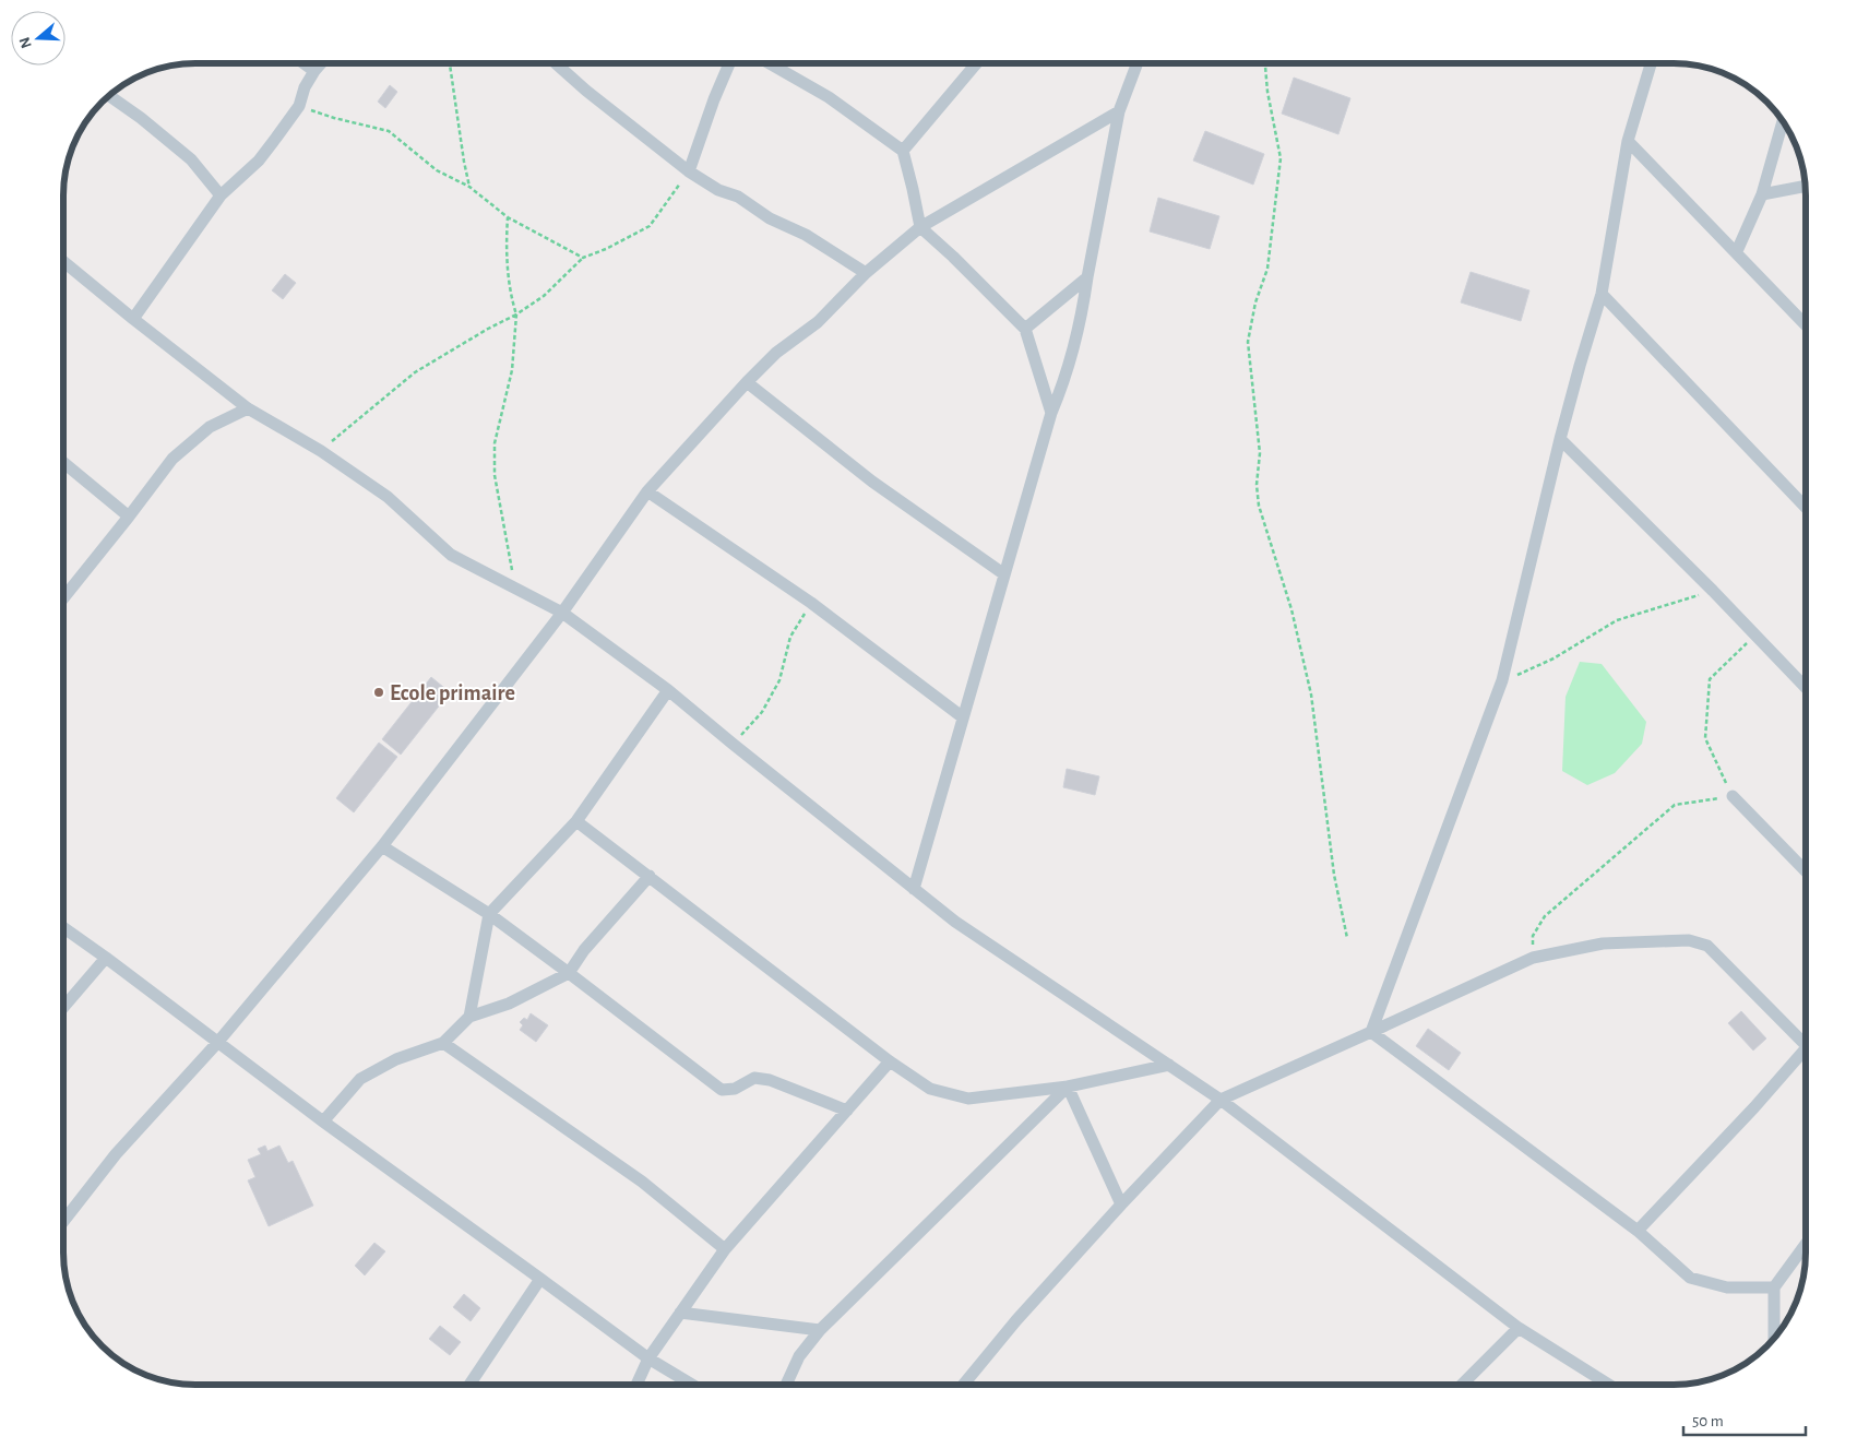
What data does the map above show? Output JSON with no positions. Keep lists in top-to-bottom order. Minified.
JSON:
{"places":["Ecole primaire"],"scale_bar":"50 m","north":"left"}
